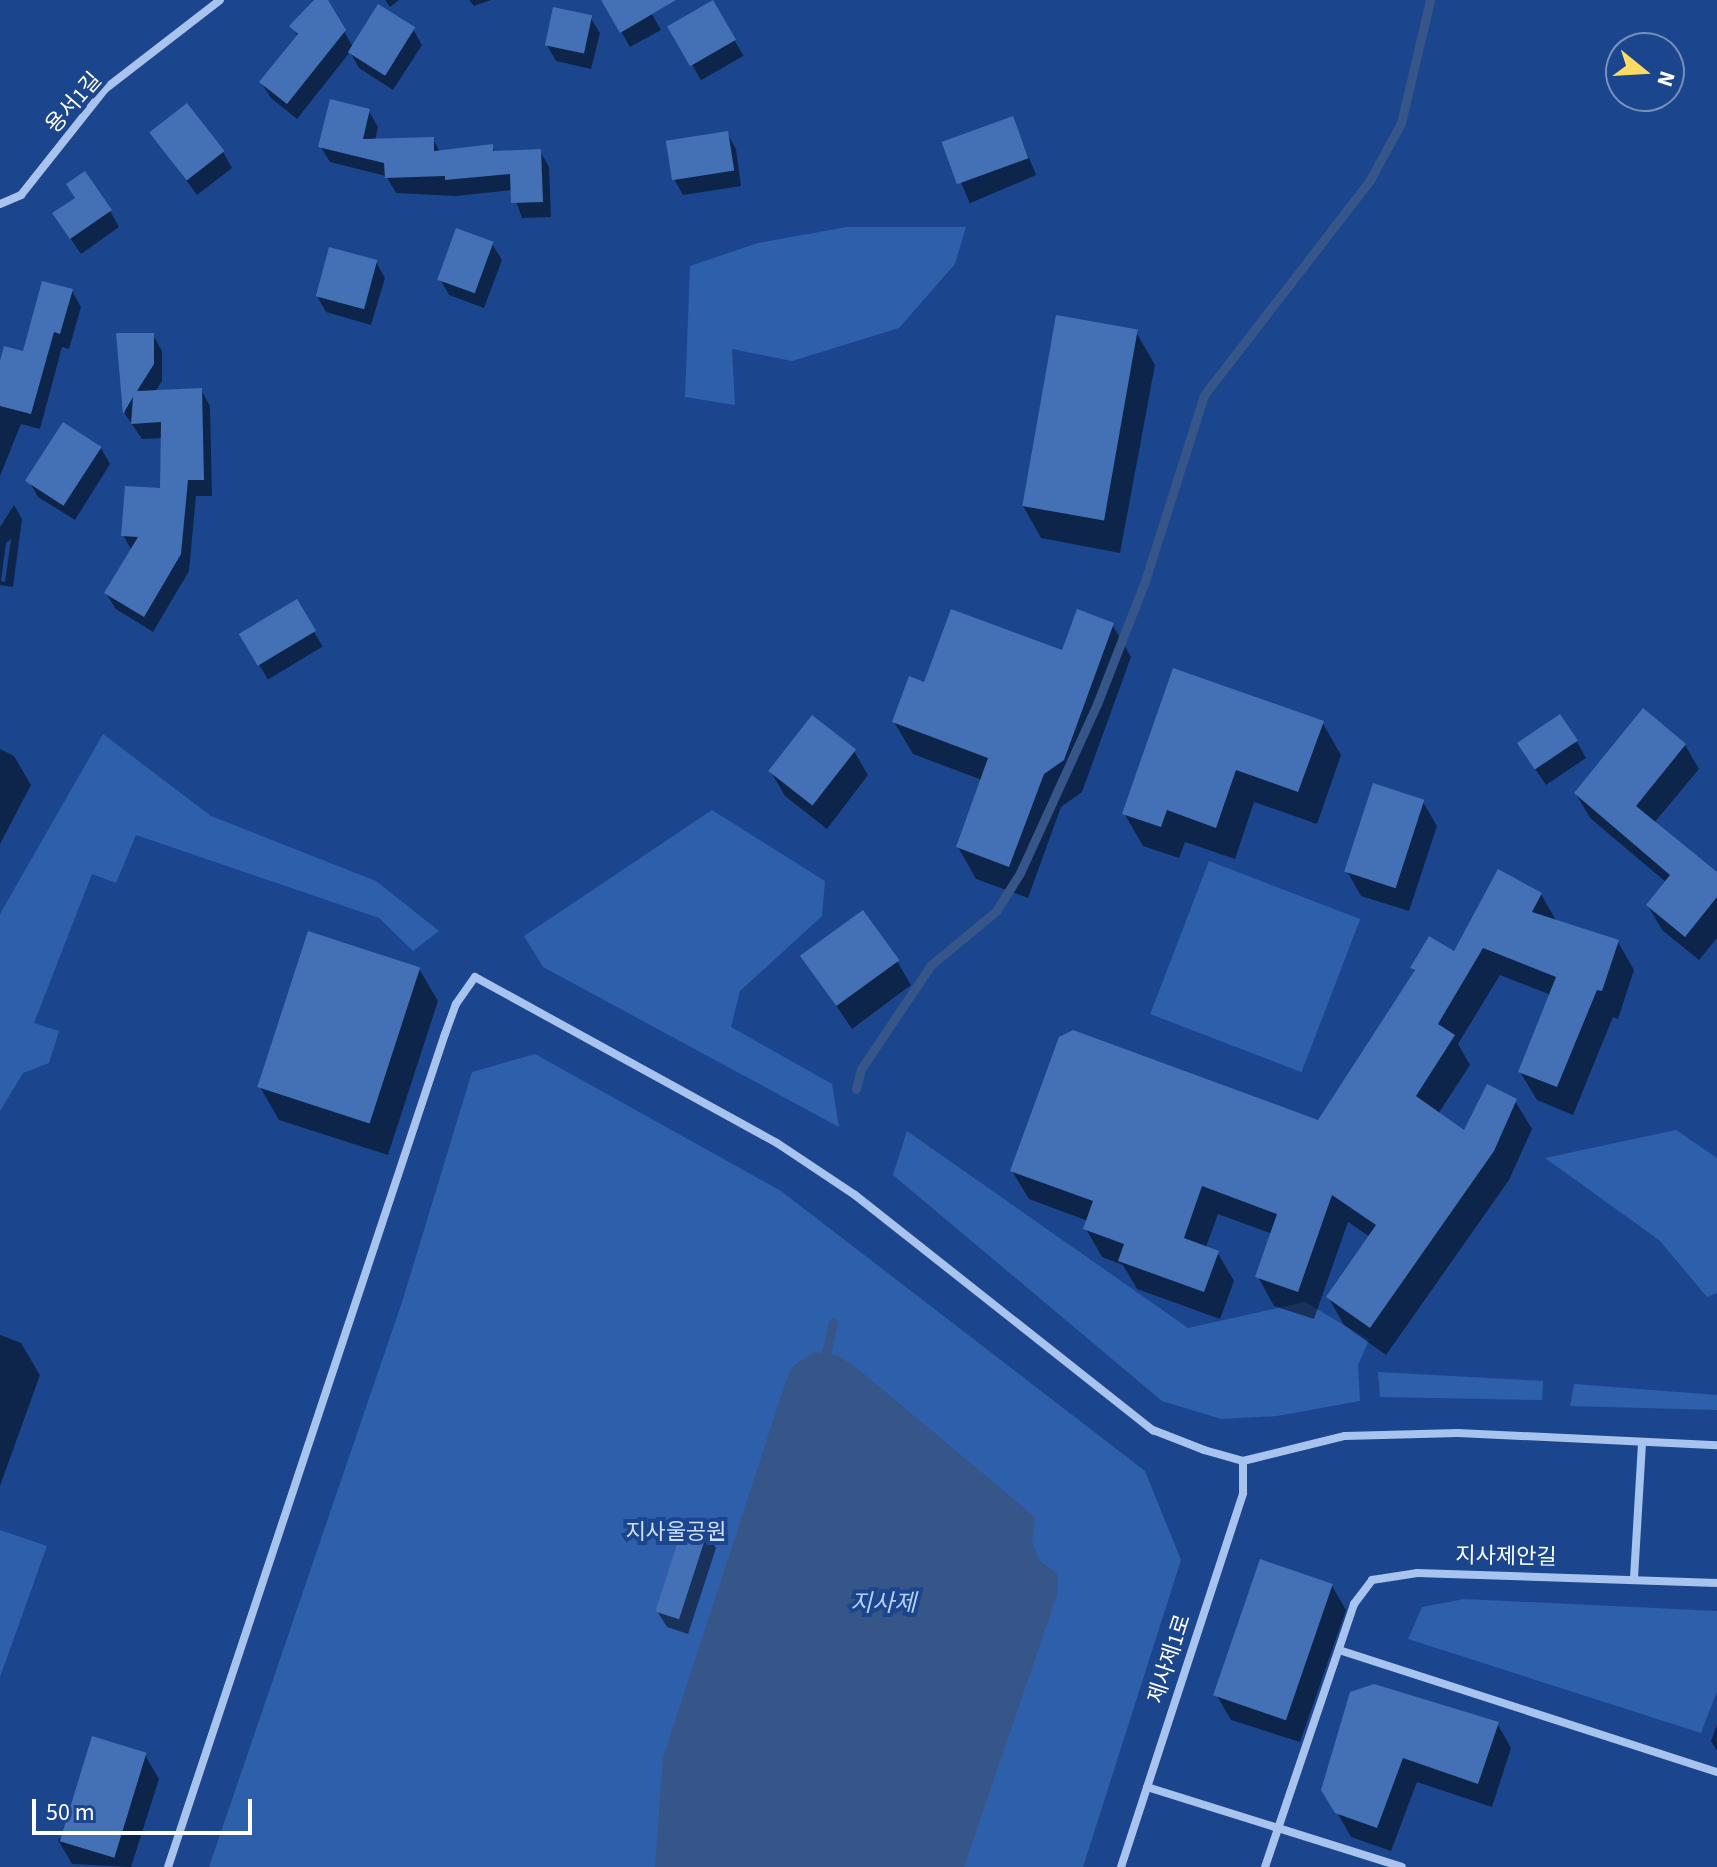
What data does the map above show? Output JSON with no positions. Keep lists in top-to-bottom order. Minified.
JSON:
{"streets":{"street":["용서1길","지사제안길","제사제1로"]},"water":["지사제"],"parks":["지사울공원"],"scale_bar":"50 m","north":"right"}
